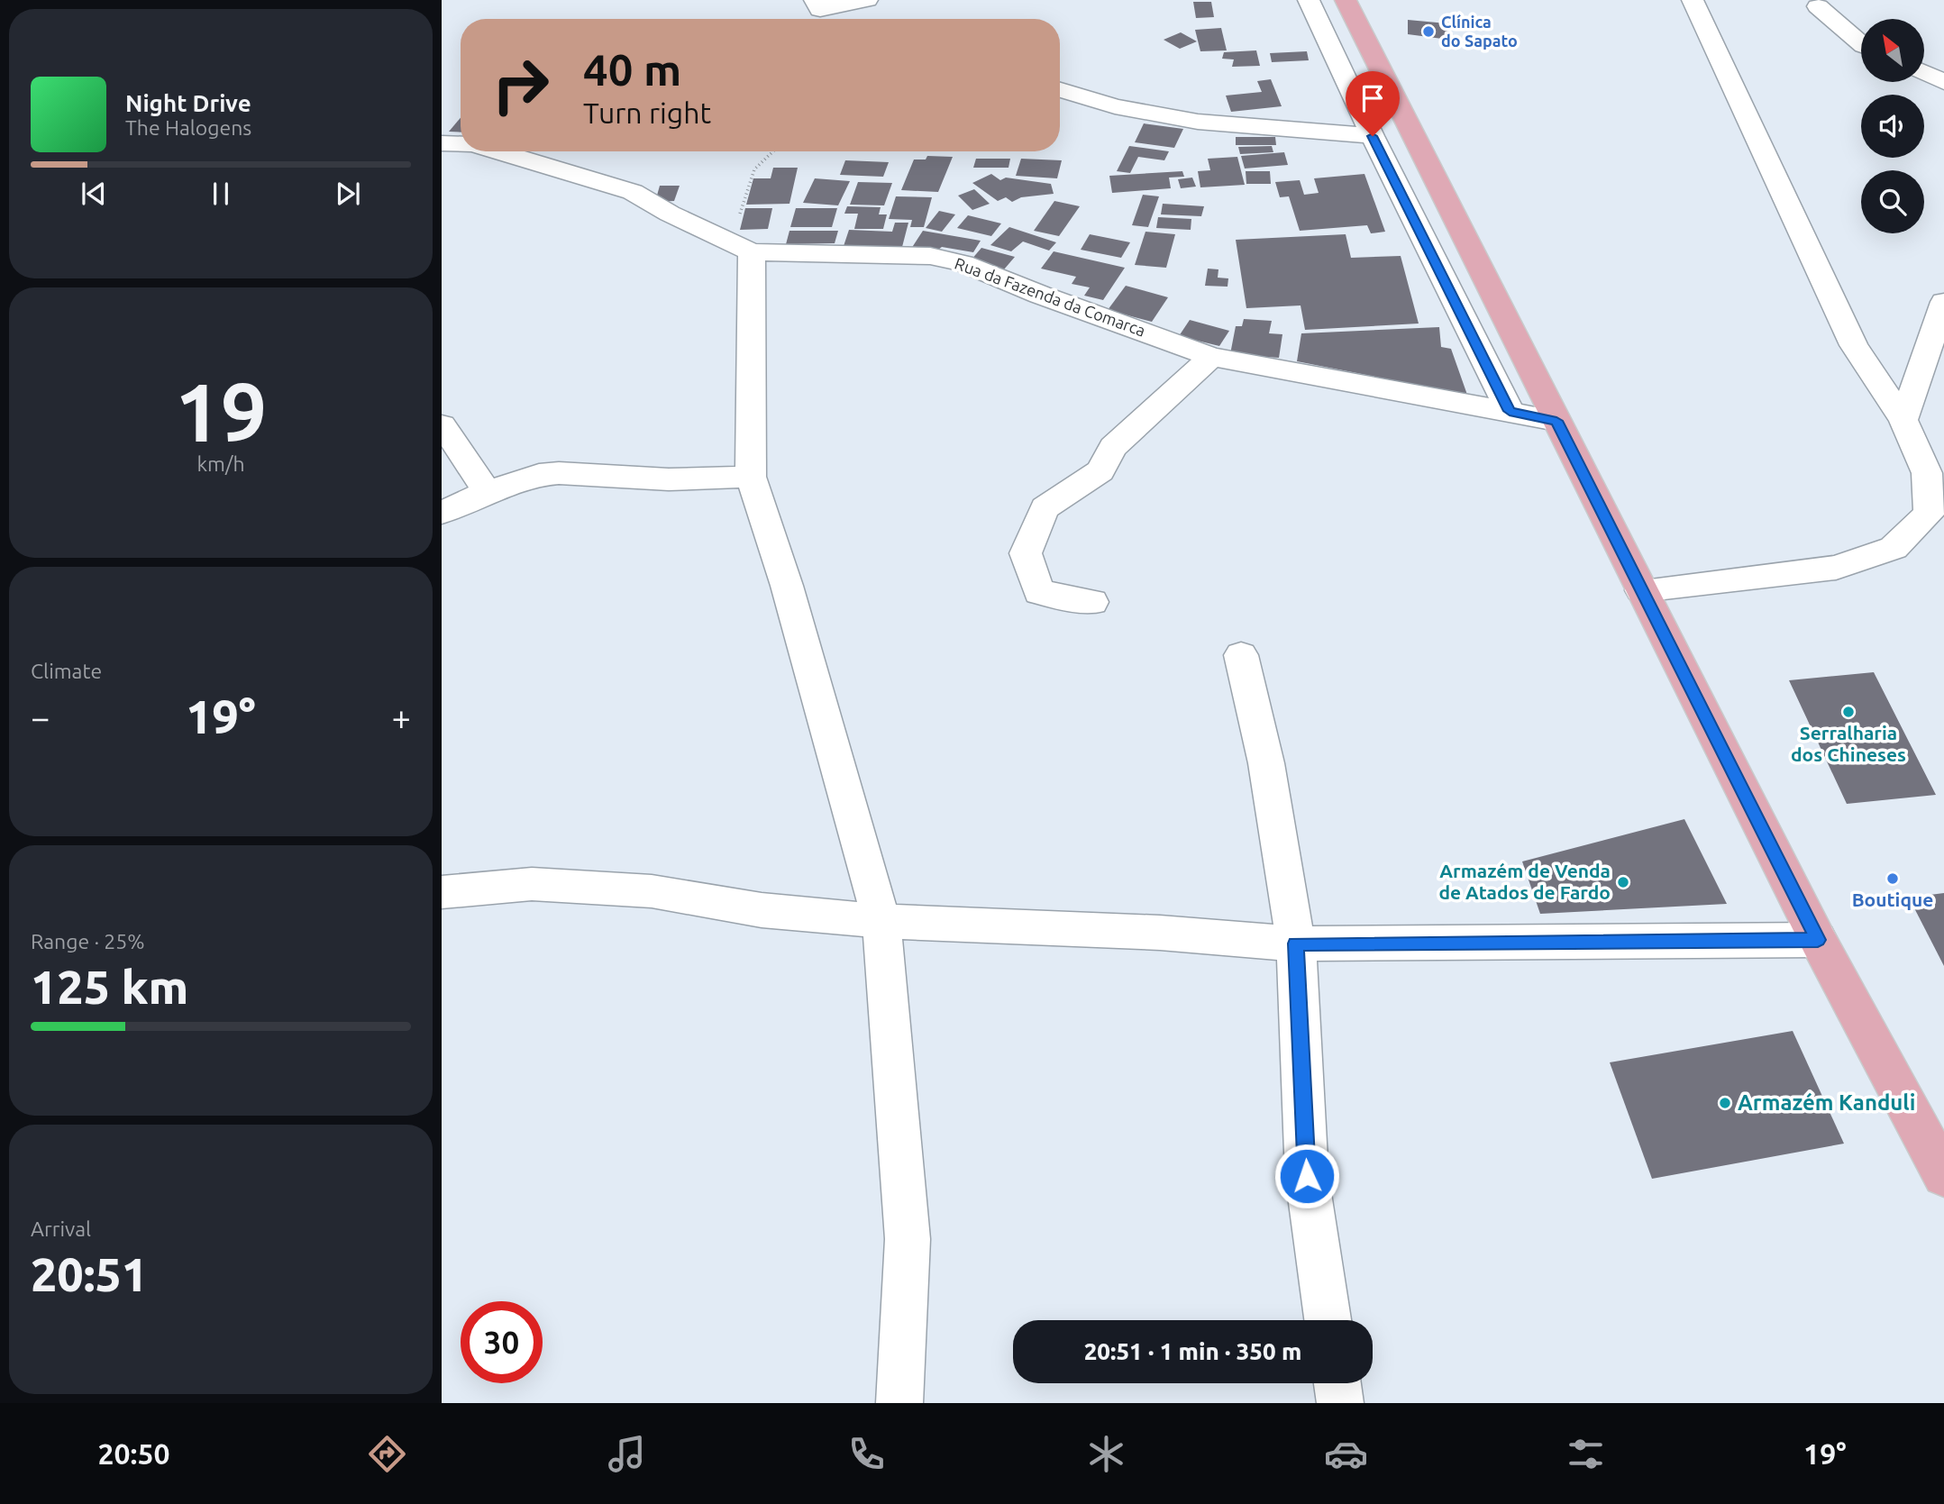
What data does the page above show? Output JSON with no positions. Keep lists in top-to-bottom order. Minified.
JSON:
{"streets":{"street":["Rua da Fazenda da Comarca"]},"places":["Clínica do Sapato","Serralharia dos Chineses","Boutique","Armazém de Venda de Atados de Fardo","Armazém Kanduli"],"north":"top left","page":{"turn":["40 m","Turn right"],"song":["Night Drive","The Halogens"],"tile":[["19","km/h"],"Climate",["Range · 25%","125 km"],["Arrival","20:51"]],"heat":["−","19°","+"],"limit":"30","trip":"20:51 · 1 min · 350 m","tabs":["20:50","19°"]}}
